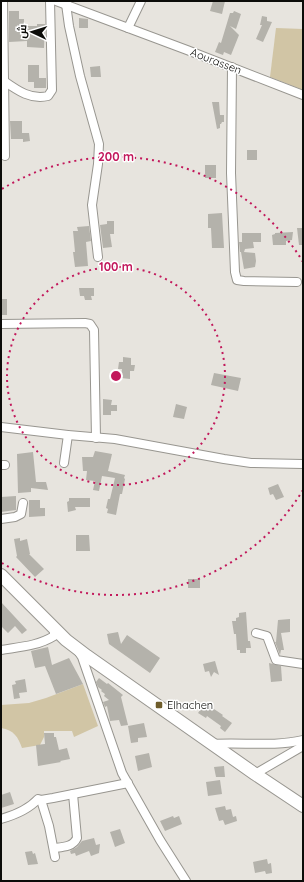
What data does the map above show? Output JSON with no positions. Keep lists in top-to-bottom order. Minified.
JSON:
{"streets":{"street":["Aourassen"]},"places":{"transit":["Elhachen"]},"north":"left","rings":["200 m","100 m"]}
